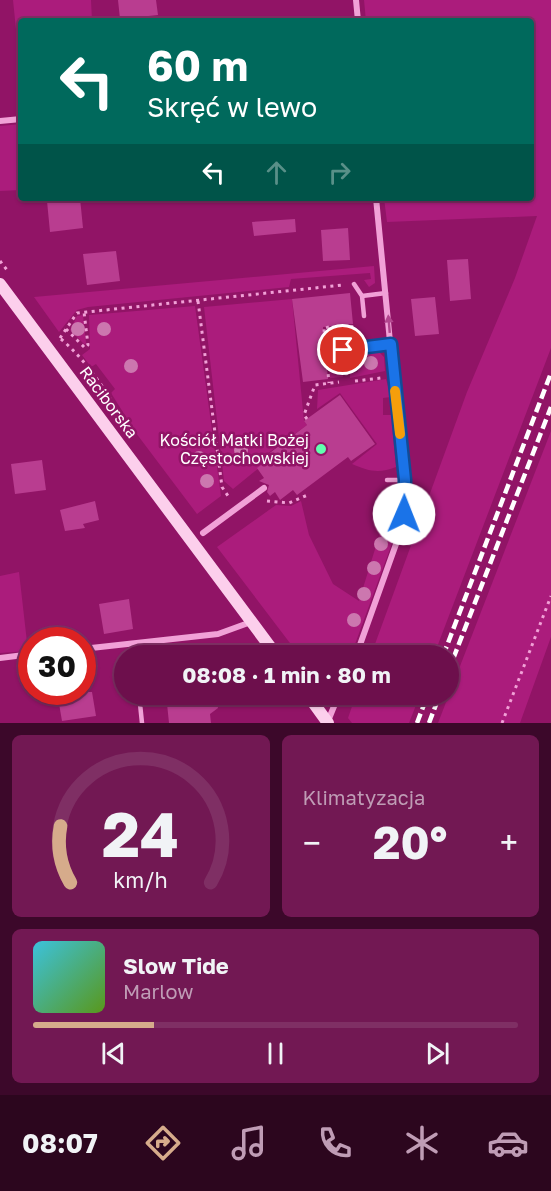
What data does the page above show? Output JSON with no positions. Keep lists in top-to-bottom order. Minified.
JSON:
{"streets":{"main road":["Raciborska"]},"places":["Kościół Matki Bożej Częstochowskiej"],"page":{"turn":["60 m","Skręć w lewo"],"limit":"30","trip":"08:08 · 1 min · 80 m","tile":"Klimatyzacja","heat":["−","20°","+"],"song":["Slow Tide","Marlow"],"tabs":"08:07","gauge":["24","km/h"]}}
